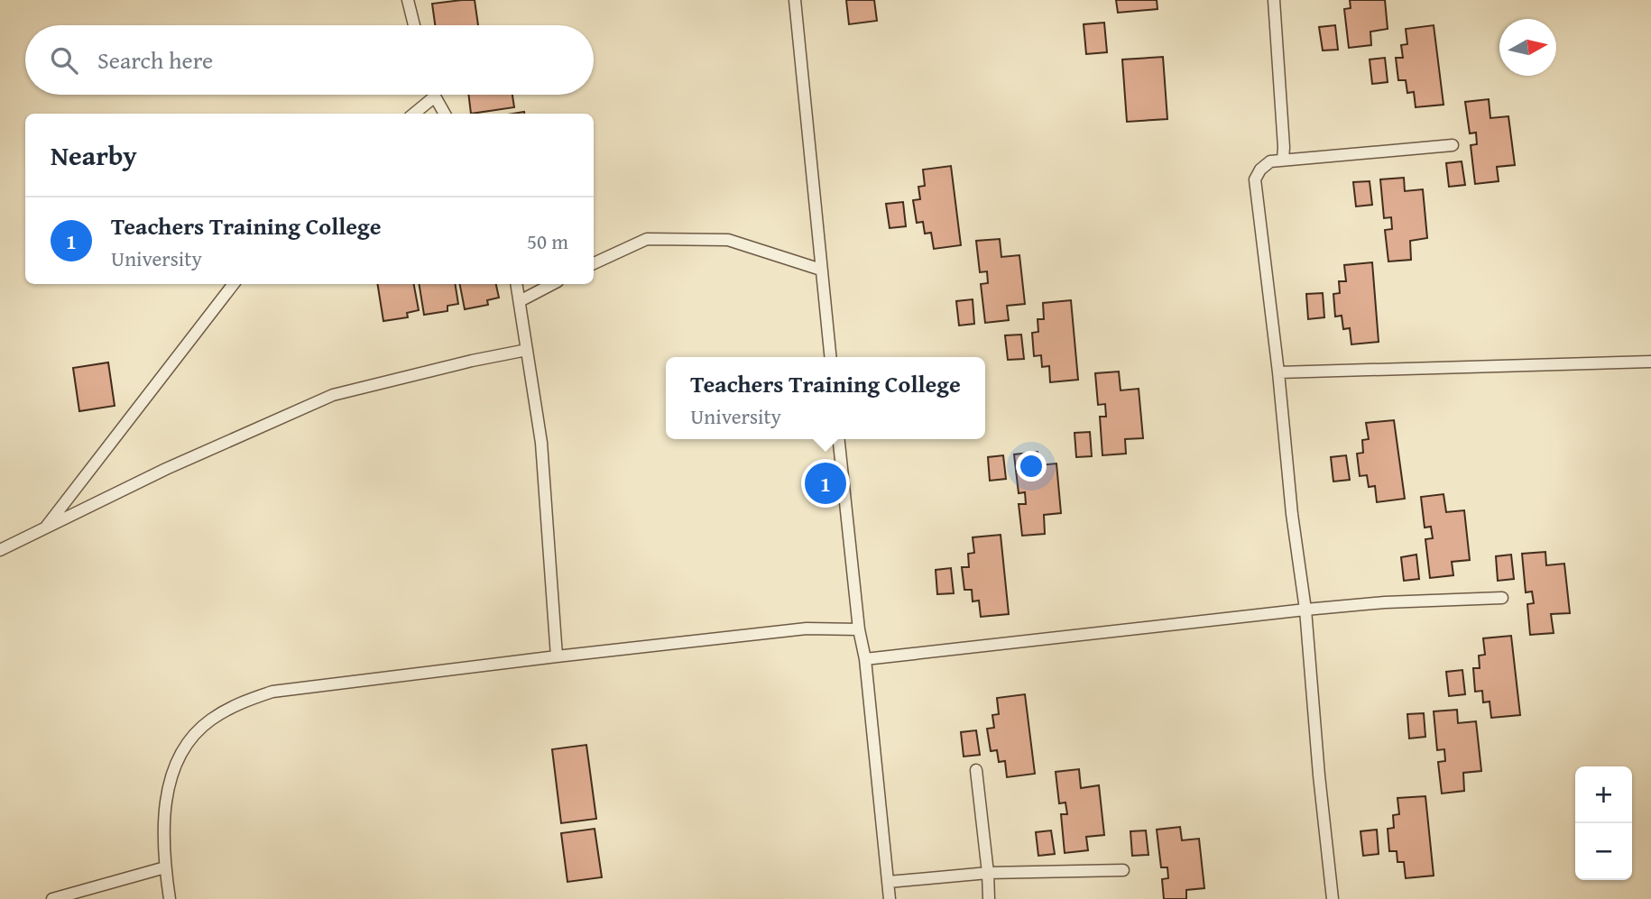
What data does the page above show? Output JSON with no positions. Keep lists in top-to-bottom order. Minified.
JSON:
{"north":"right","page":{"search":"Search here","heading":"Nearby","list":[{"mark":"1","name":"Teachers Training College","note":"University","value":"50 m"}],"popup":["Teachers Training College","University"],"pins":"1","map_buttons":["+","−"]}}
